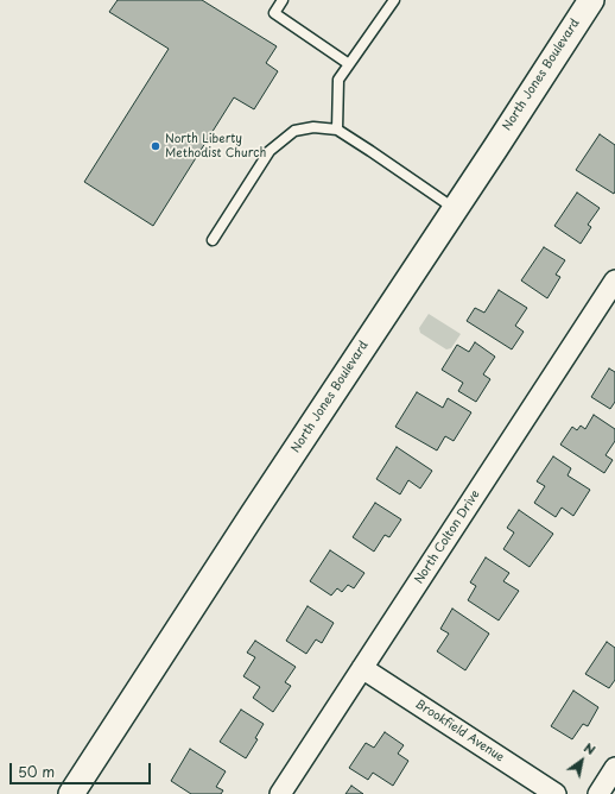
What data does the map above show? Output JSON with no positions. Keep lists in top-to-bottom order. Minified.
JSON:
{"streets":{"street":["North Jones Boulevard","North Colton Drive","Brookfield Avenue"]},"crossings":[["North Colton Drive","Brookfield Avenue"]],"places":["North Liberty Methodist Church"],"scale_bar":"50 m","north":"top right"}
